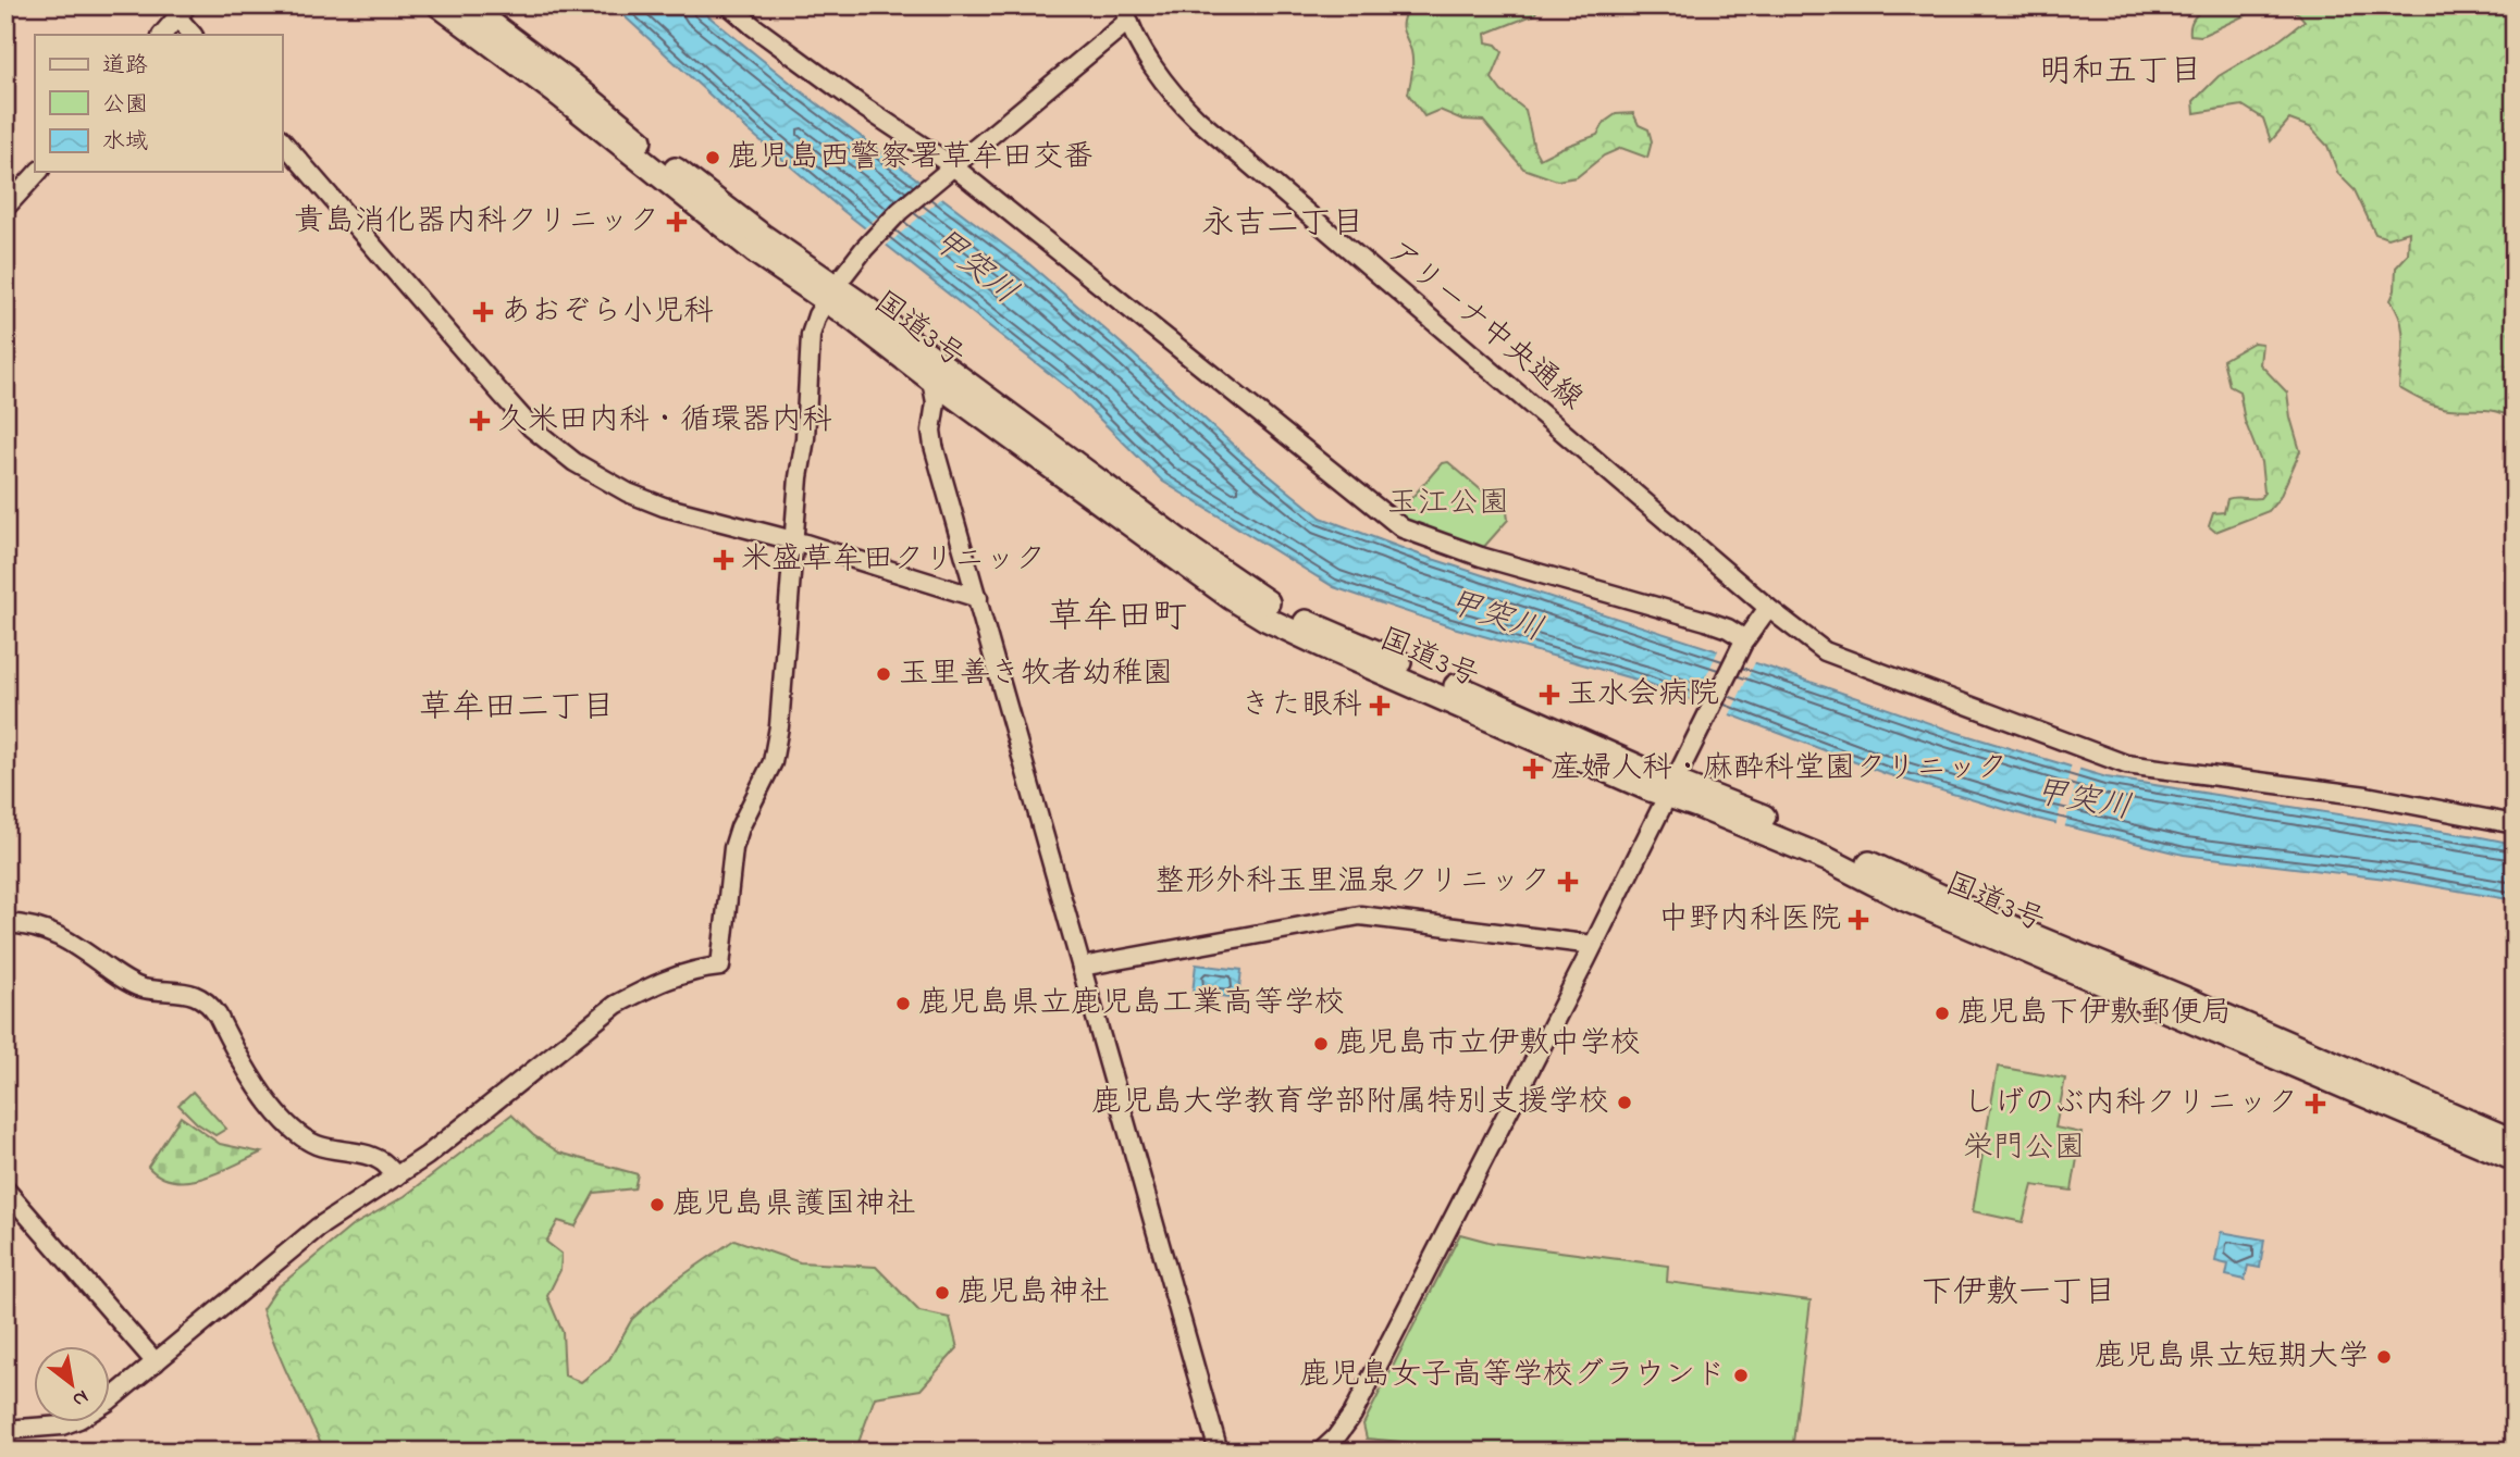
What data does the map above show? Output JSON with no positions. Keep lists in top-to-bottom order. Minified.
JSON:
{"streets":{"highway":["国道3号"],"street":["アリーナ中央通線"]},"districts":["明和五丁目","永吉二丁目","草牟田町","草牟田二丁目","下伊敷一丁目"],"water":["甲突川"],"parks":["玉江公園","栄門公園"],"places":{"other":["鹿児島西警察署草牟田交番","玉里善き牧者幼稚園","鹿児島県立鹿児島工業高等学校","鹿児島下伊敷郵便局","鹿児島市立伊敷中学校","鹿児島大学教育学部附属特別支援学校","鹿児島県護国神社","鹿児島神社","鹿児島県立短期大学","鹿児島女子高等学校グラウンド"],"health":["貴島消化器内科クリニック","あおぞら小児科","久米田内科・循環器内科","米盛草牟田クリニック","玉水会病院","きた眼科","産婦人科・麻酔科堂園クリニック","整形外科玉里温泉クリニック","中野内科医院","しげのぶ内科クリニック"]},"legend":["道路","公園","水域"],"north":"bottom right"}
